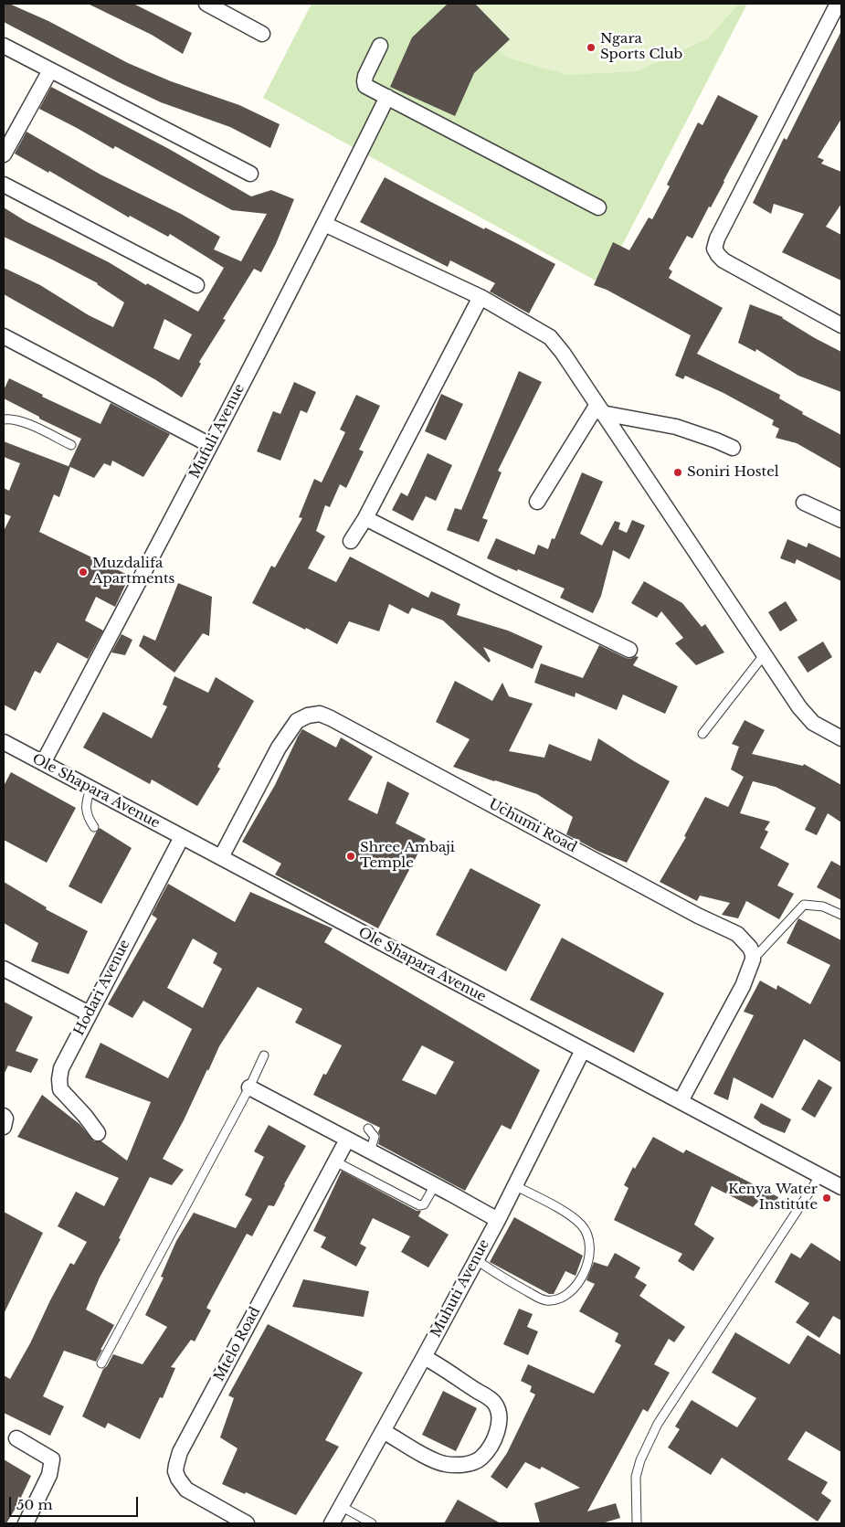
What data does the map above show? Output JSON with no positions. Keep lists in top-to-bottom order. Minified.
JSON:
{"streets":{"street":["Mufuli Avenue","Ole Shapara Avenue","Uchumi Road","Hodari Avenue","Muhuti Avenue","Mtelo Road"]},"crossings":[["Mufuli Avenue","Ole Shapara Avenue"],["Ole Shapara Avenue","Uchumi Road"],["Ole Shapara Avenue","Hodari Avenue"],["Ole Shapara Avenue","Muhuti Avenue"]],"places":["Ngara Sports Club","Soniri Hostel","Muzdalifa Apartments","Shree Ambaji Temple","Kenya Water Institute"],"scale_bar":"50 m"}
